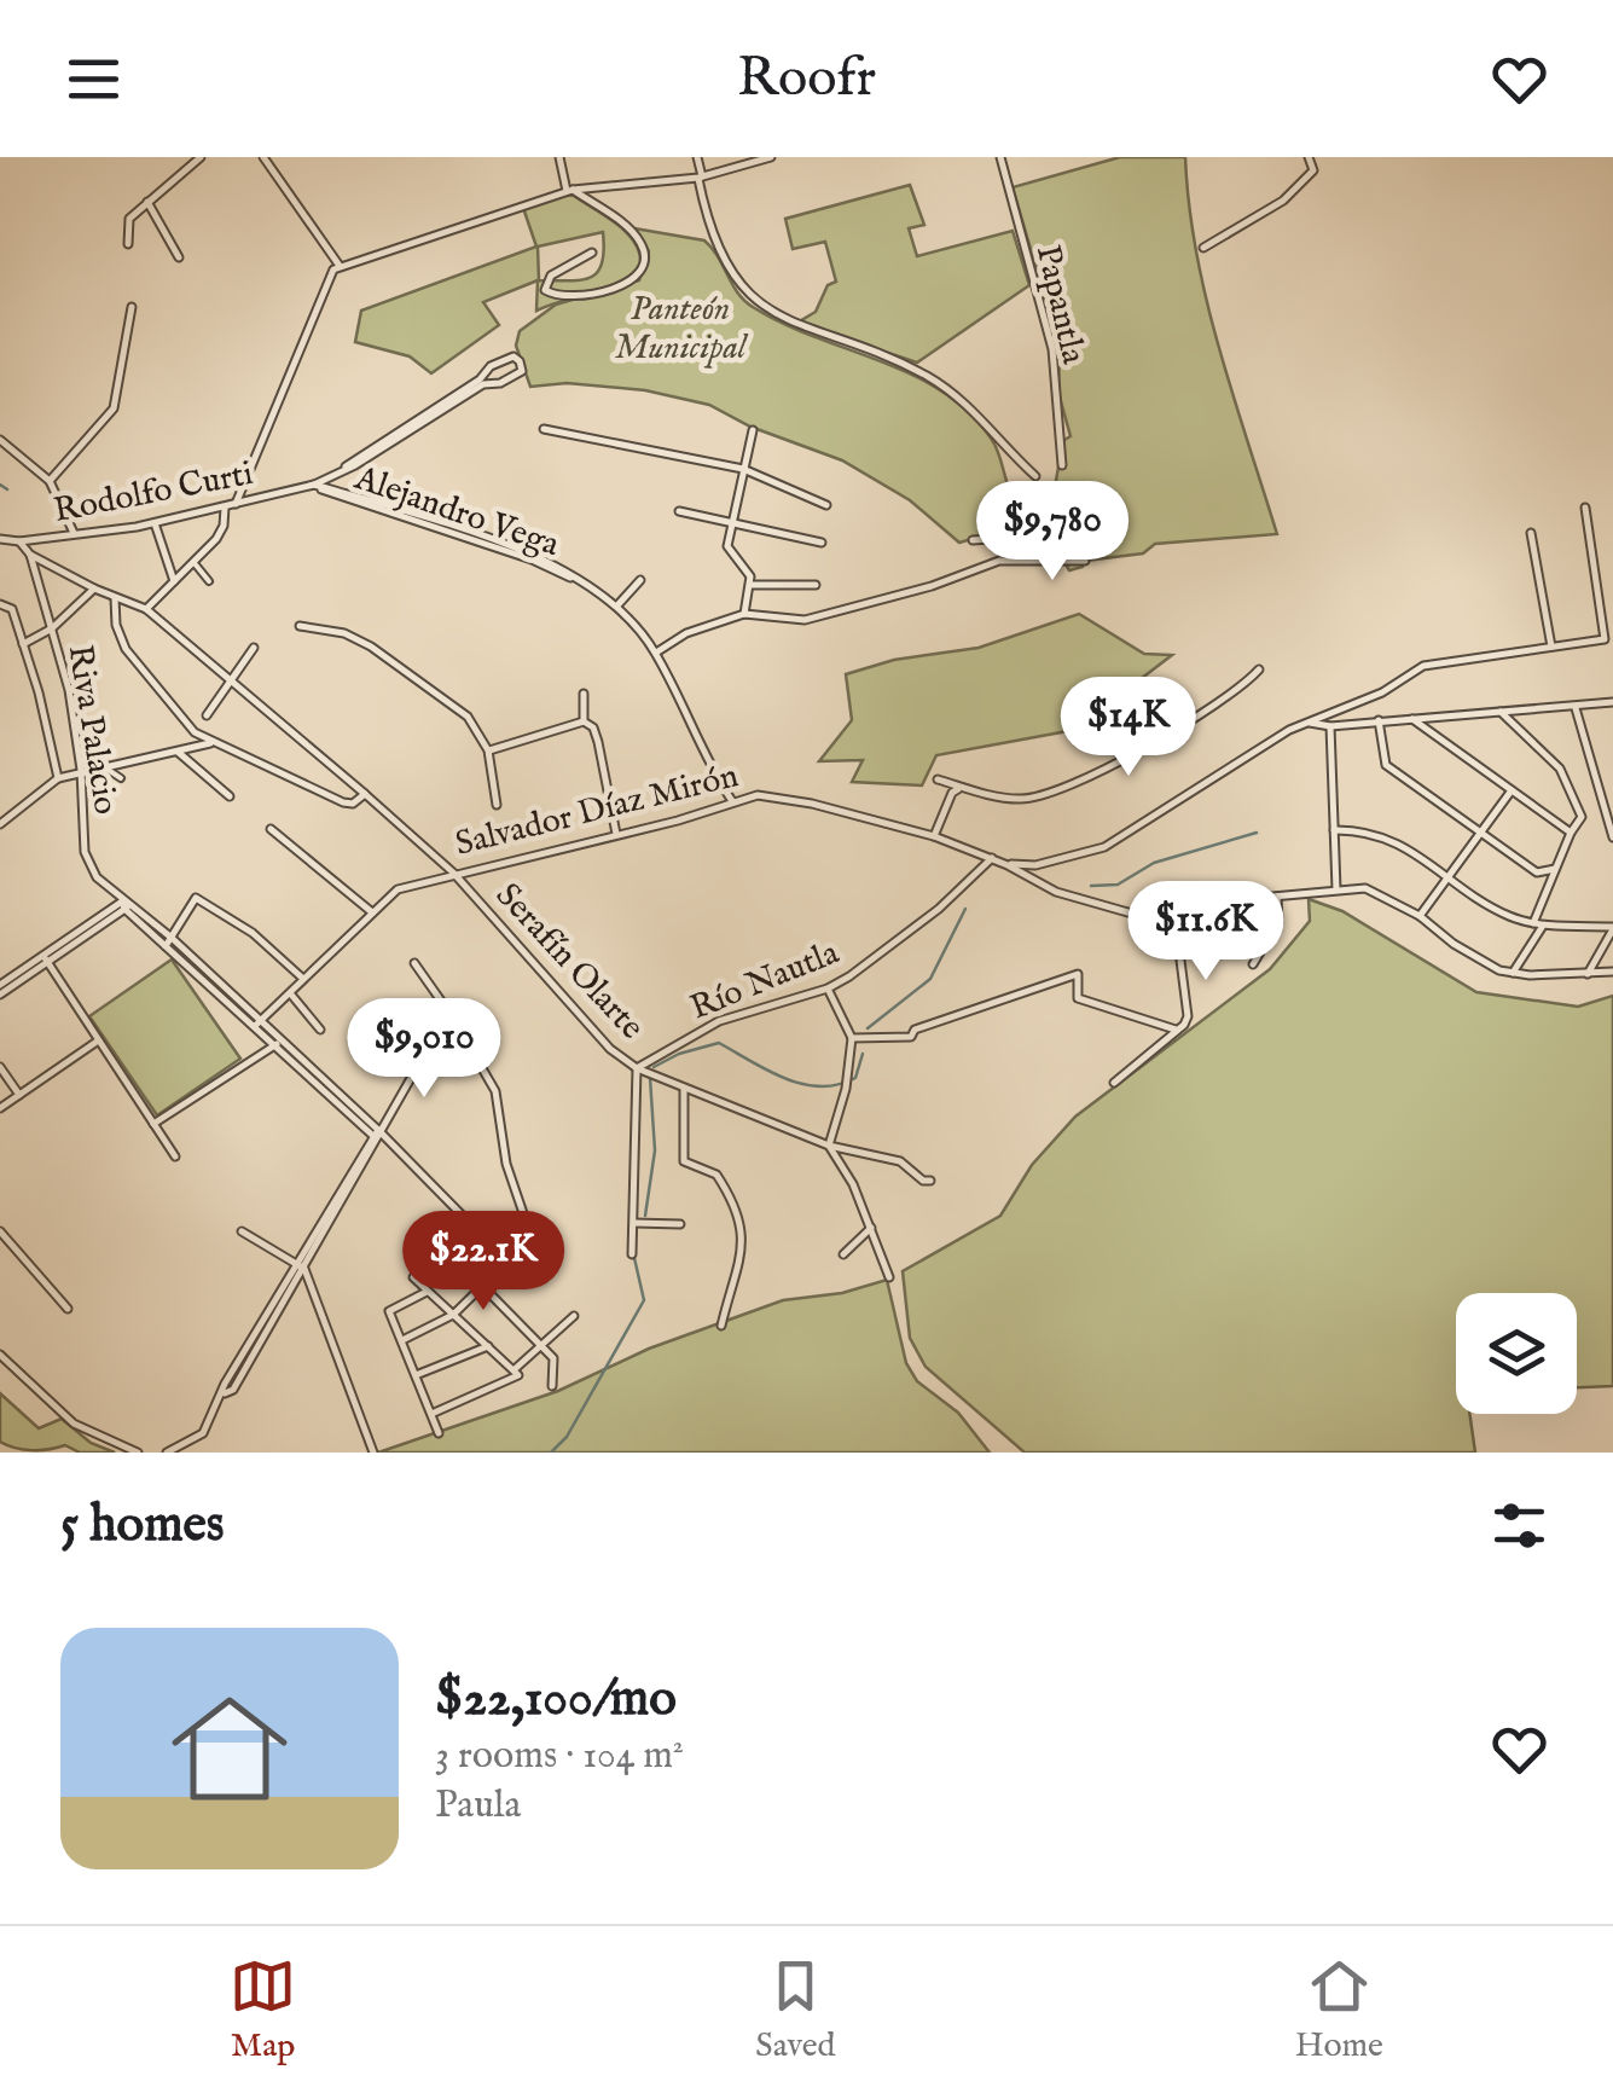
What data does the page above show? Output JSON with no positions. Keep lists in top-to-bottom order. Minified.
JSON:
{"streets":{"street":["Papantla","Rodolfo Curti","Alejandro Vega","Riva Palacio","Salvador Díaz Mirón","Serafín Olarte","Río Nautla"]},"crossings":[["Rodolfo Curti","Alejandro Vega"],["Rodolfo Curti","Serafín Olarte"],["Alejandro Vega","Salvador Díaz Mirón"],["Riva Palacio","Salvador Díaz Mirón"],["Riva Palacio","Serafín Olarte"],["Salvador Díaz Mirón","Serafín Olarte"],["Salvador Díaz Mirón","Río Nautla"],["Serafín Olarte","Río Nautla"]],"parks":["Panteón Municipal"],"page":{"header":"Roofr","price":["$9,780","$14K","$11.6K","$9,010","$22.1K"],"heading":"5 homes","list":[{"name":"$22,100/mo","note":"3 rooms · 104 m² · Paula"}],"tabs":["Map","Saved","Home"]}}
